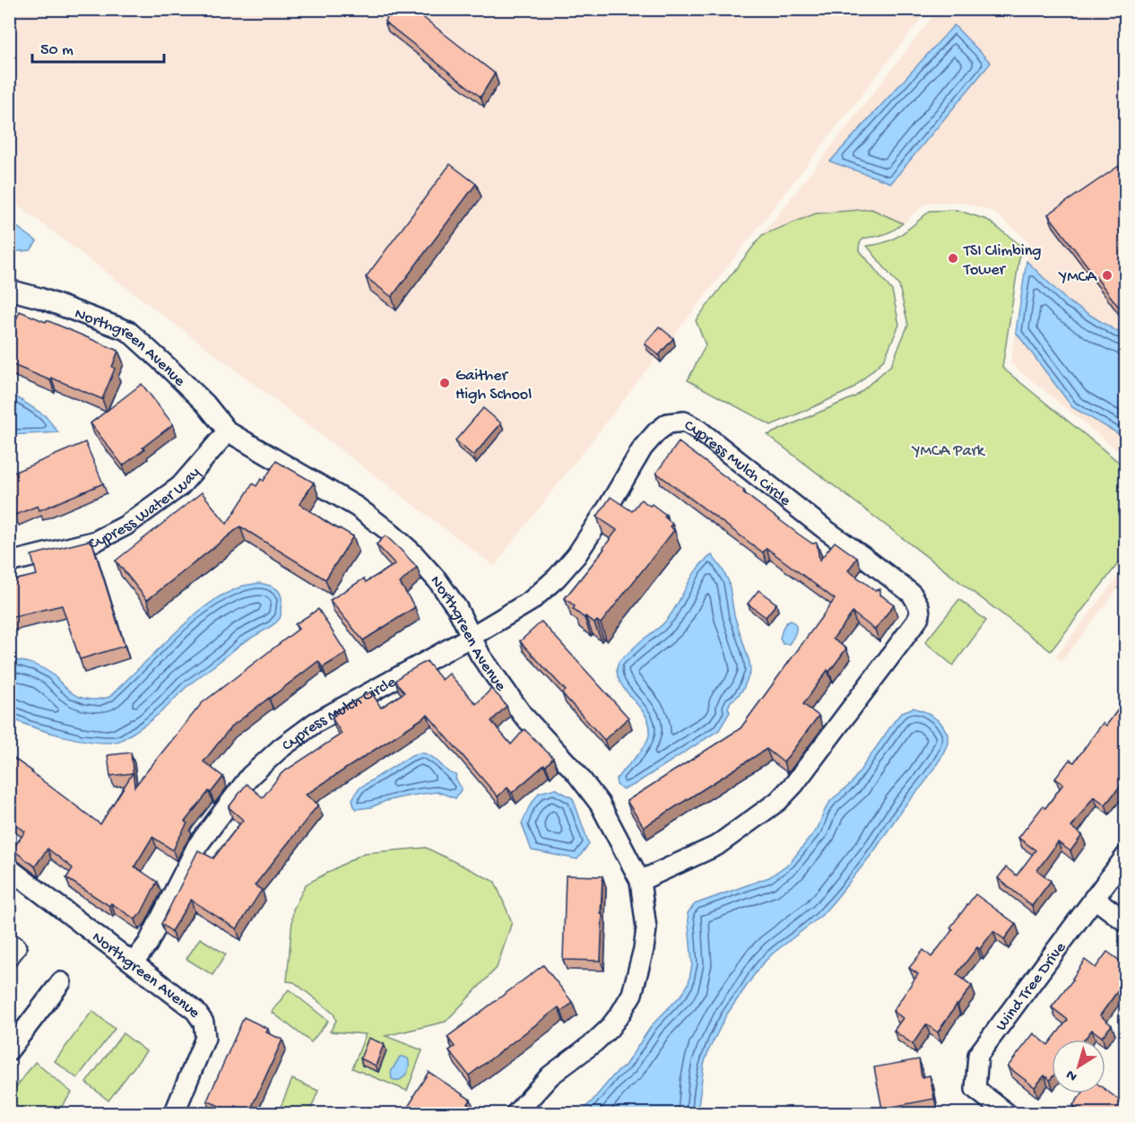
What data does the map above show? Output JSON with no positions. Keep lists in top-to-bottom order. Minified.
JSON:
{"streets":{"street":["Northgreen Avenue","Cypress Mulch Circle","Cypress Water Way","Wind Tree Drive"]},"crossings":[["Northgreen Avenue","Cypress Mulch Circle"],["Northgreen Avenue","Cypress Water Way"]],"parks":["YMCA Park"],"places":["TSI Climbing Tower","YMCA","Gaither High School"],"scale_bar":"50 m","north":"bottom left"}
